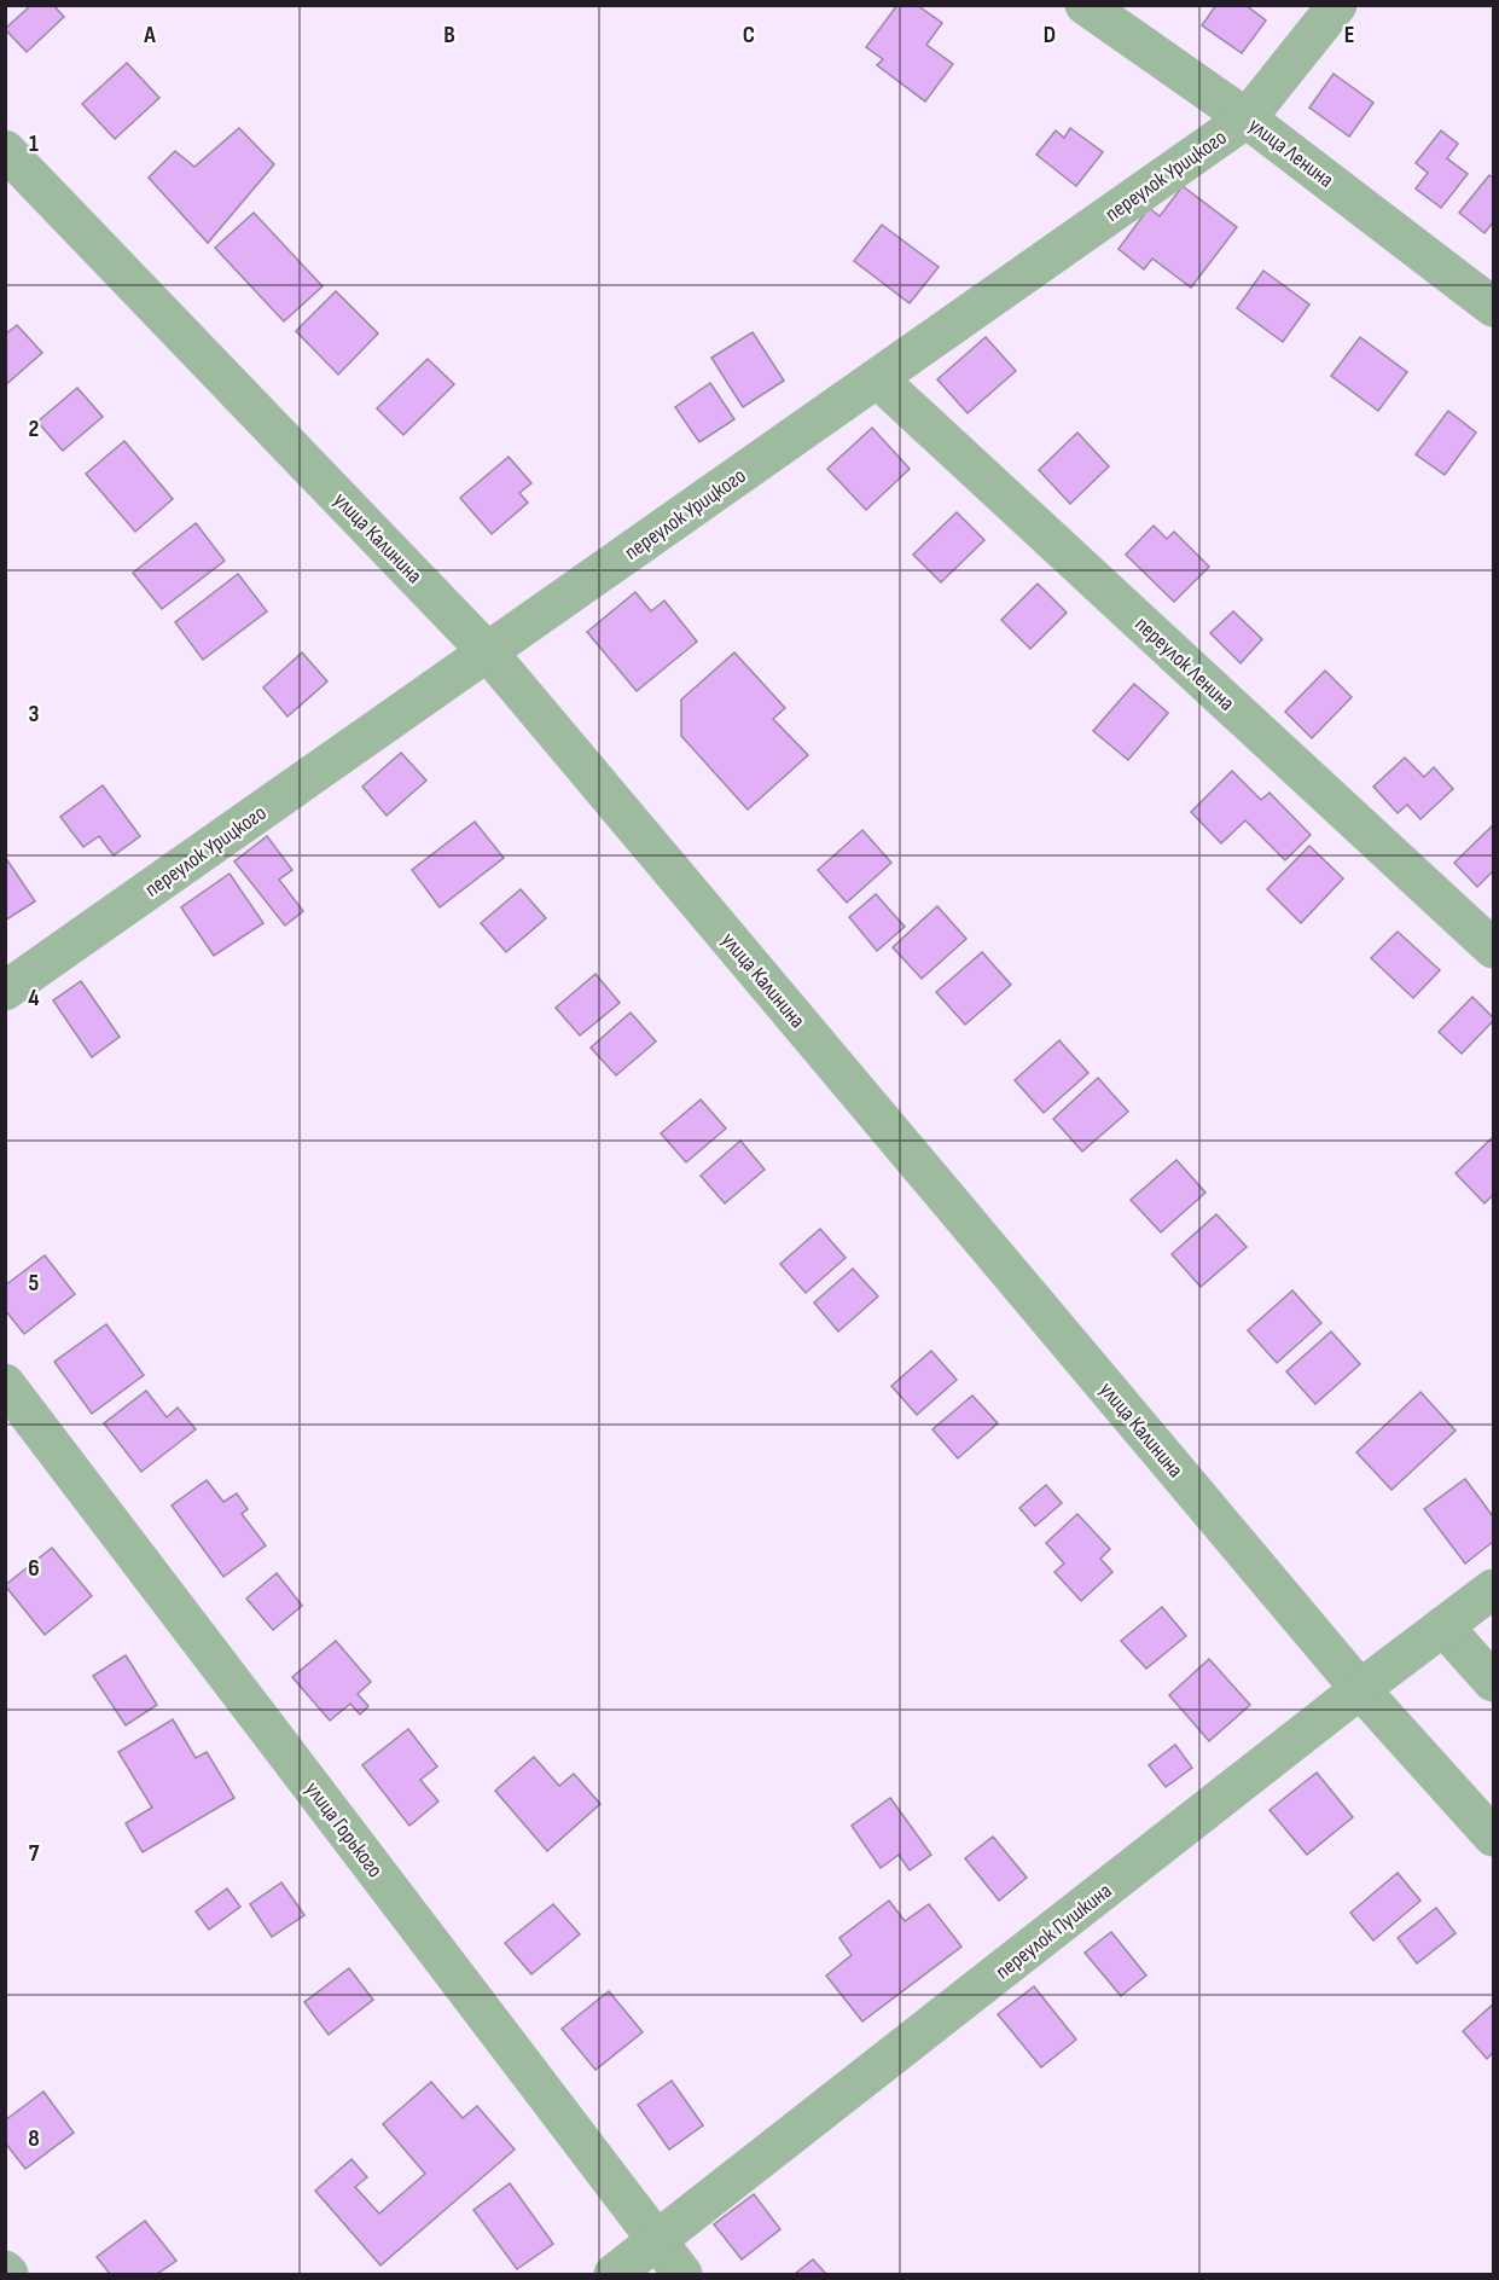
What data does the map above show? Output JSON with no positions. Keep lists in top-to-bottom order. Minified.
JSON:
{"streets":{"street":["улица Ленина","переулок Урицкого","улица Калинина","переулок Ленина","улица Горького","переулок Пушкина"]},"crossings":[["улица Ленина","переулок Урицкого"],["переулок Урицкого","улица Калинина"],["переулок Урицкого","переулок Ленина"],["улица Калинина","переулок Пушкина"],["улица Горького","переулок Пушкина"]],"grid":{"columns":["A","B","C","D","E"],"rows":["1","2","3","4","5","6","7","8"]}}
